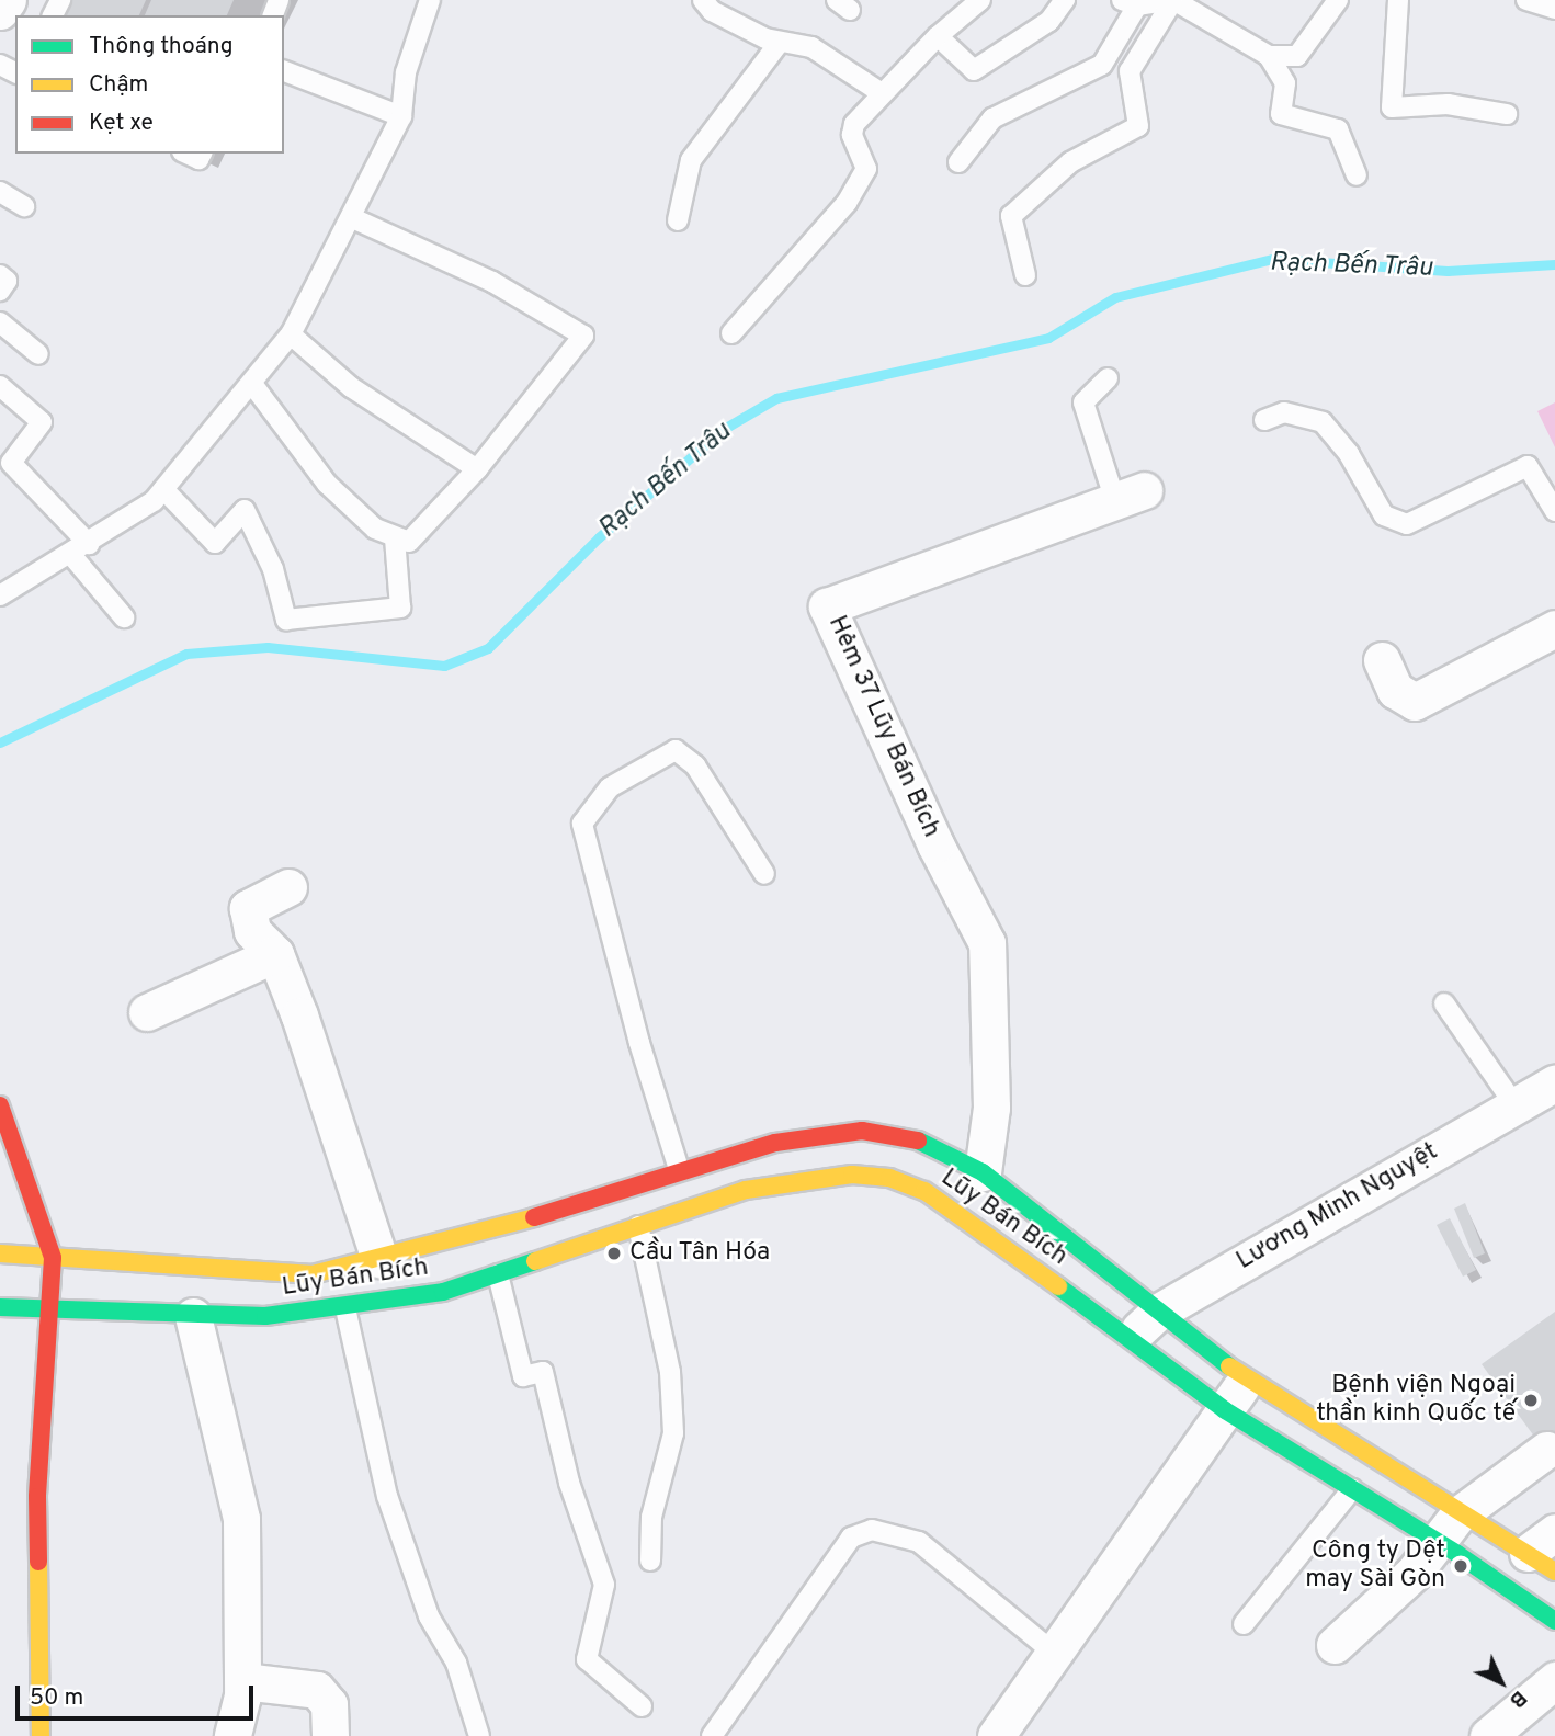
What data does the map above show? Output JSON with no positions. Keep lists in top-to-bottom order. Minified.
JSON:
{"streets":{"main road":["Lũy Bán Bích"],"street":["Hẻm 37 Lũy Bán Bích","Lương Minh Nguyệt"]},"crossings":[["Hẻm 37 Lũy Bán Bích","Lũy Bán Bích"],["Lương Minh Nguyệt","Lũy Bán Bích"]],"water":["Rạch Bến Trâu"],"places":["Cầu Tân Hóa","Bệnh viện Ngoại thần kinh Quốc tế","Công ty Dệt may Sài Gòn"],"legend":["Thông thoáng","Chậm","Kẹt xe"],"scale_bar":"50 m","north":"bottom right"}
